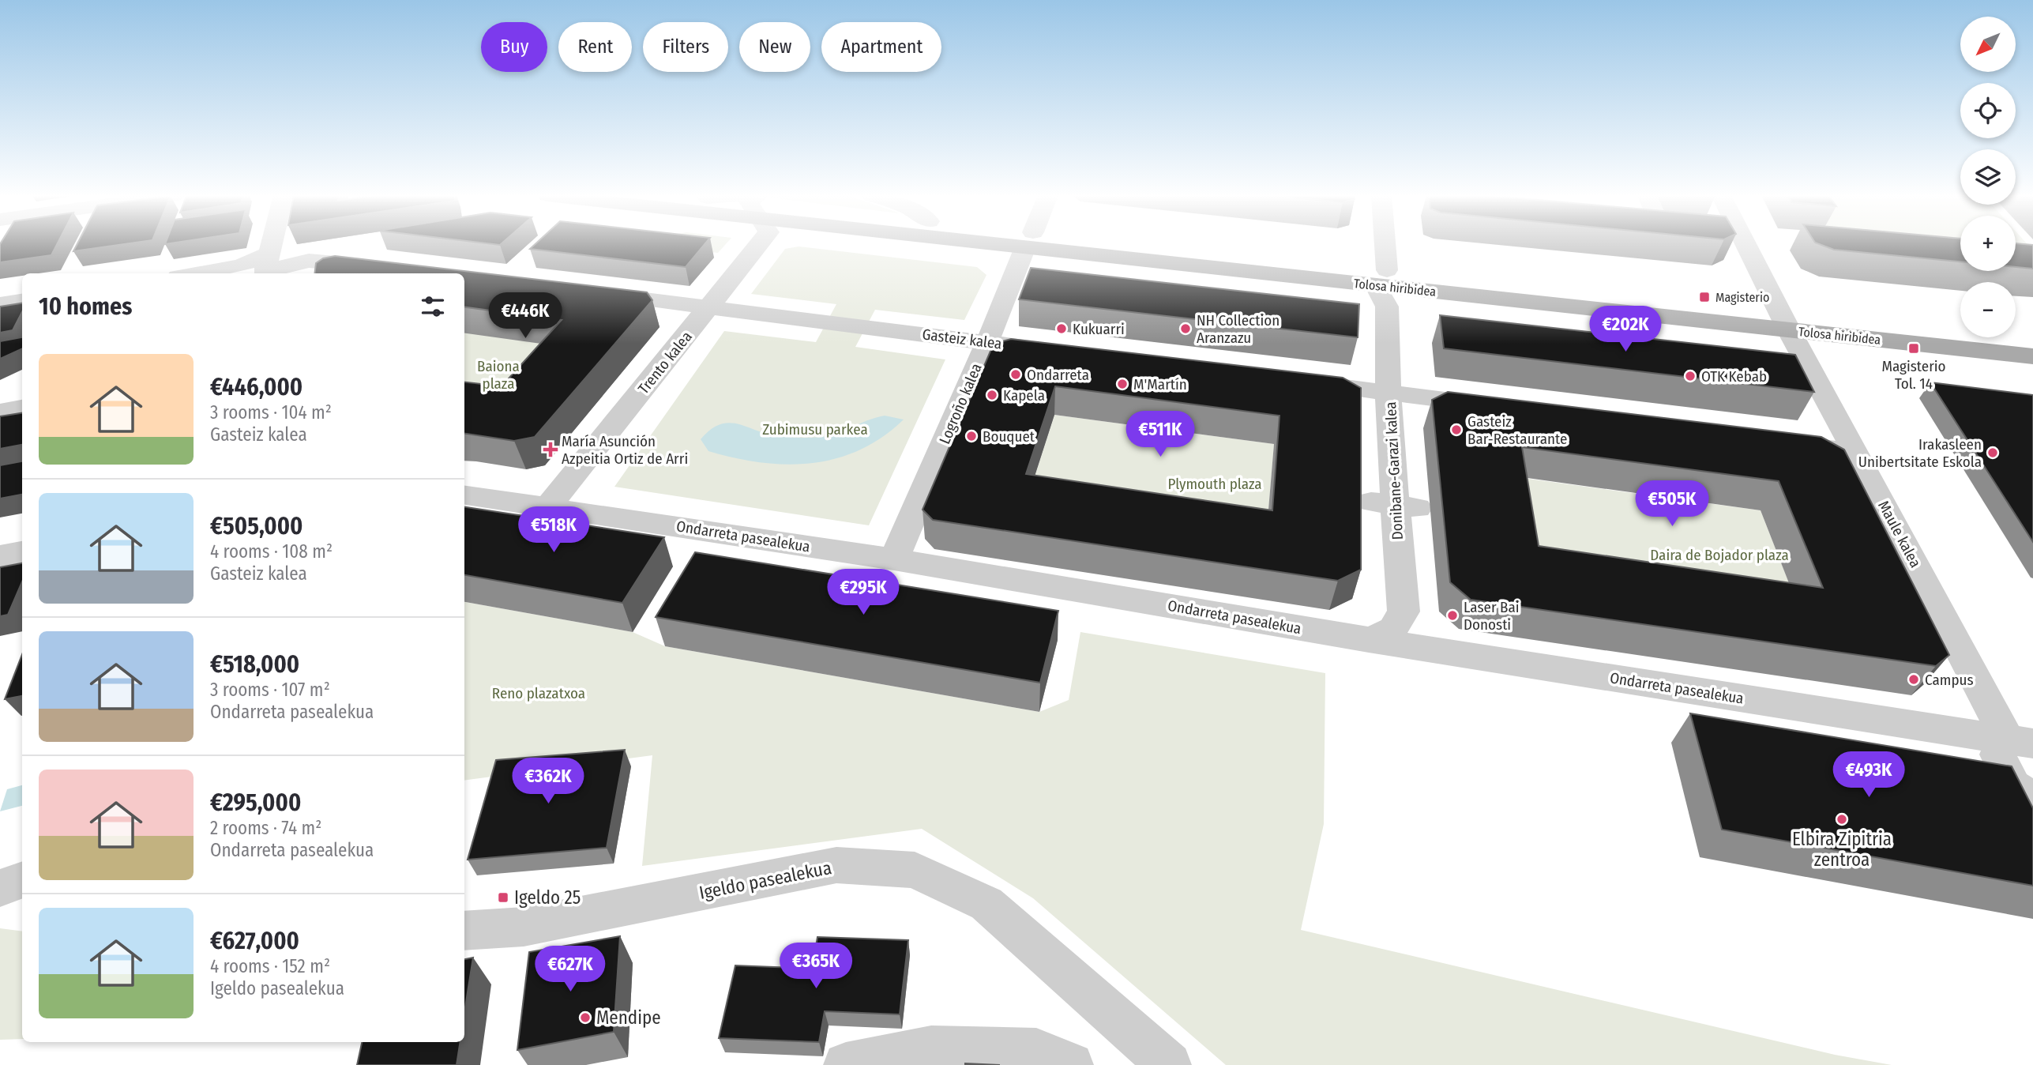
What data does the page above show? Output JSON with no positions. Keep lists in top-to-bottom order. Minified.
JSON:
{"streets":{"main road":["Tolosa hiribidea"],"street":["Gasteiz kalea","Trento kalea","Logroño kalea","Donibane-Garazi kalea","Maule kalea","Ondarreta pasealekua","Igeldo pasealekua"]},"crossings":[["Tolosa hiribidea","Donibane-Garazi kalea"],["Tolosa hiribidea","Maule kalea"],["Gasteiz kalea","Trento kalea"],["Gasteiz kalea","Logroño kalea"],["Trento kalea","Ondarreta pasealekua"],["Logroño kalea","Ondarreta pasealekua"],["Donibane-Garazi kalea","Ondarreta pasealekua"],["Maule kalea","Ondarreta pasealekua"]],"parks":["Baiona plaza","Zubimusu parkea","Plymouth plaza","Daira de Bojador plaza","Reno plazatxoa"],"places":{"transit":["Magisterio","Magisterio Tol. 14","Igeldo 25"],"other":["Kukuarri","NH Collection Aranzazu","Ondarreta","OTK Kebab","M'Martín","Kapela","Gasteiz Bar-Restaurante","Bouquet","Irakasleen Unibertsitate Eskola","Laser Bai Donosti","Campus","Elbira Zipitria zentroa","Mendipe"],"health":["María Asunción Azpeitia Ortiz de Arri"]},"north":"bottom left","page":{"map_buttons":["+","−"],"chip":["Buy","Rent","Filters","New","Apartment"],"heading":"10 homes","price":["€446K","€202K","€511K","€505K","€518K","€295K","€493K","€362K","€365K","€627K"],"list":[{"name":"€446,000","note":"3 rooms · 104 m² · Gasteiz kalea"},{"name":"€505,000","note":"4 rooms · 108 m² · Gasteiz kalea"},{"name":"€518,000","note":"3 rooms · 107 m² · Ondarreta pasealekua"},{"name":"€295,000","note":"2 rooms · 74 m² · Ondarreta pasealekua"},{"name":"€627,000","note":"4 rooms · 152 m² · Igeldo pasealekua"}]}}
